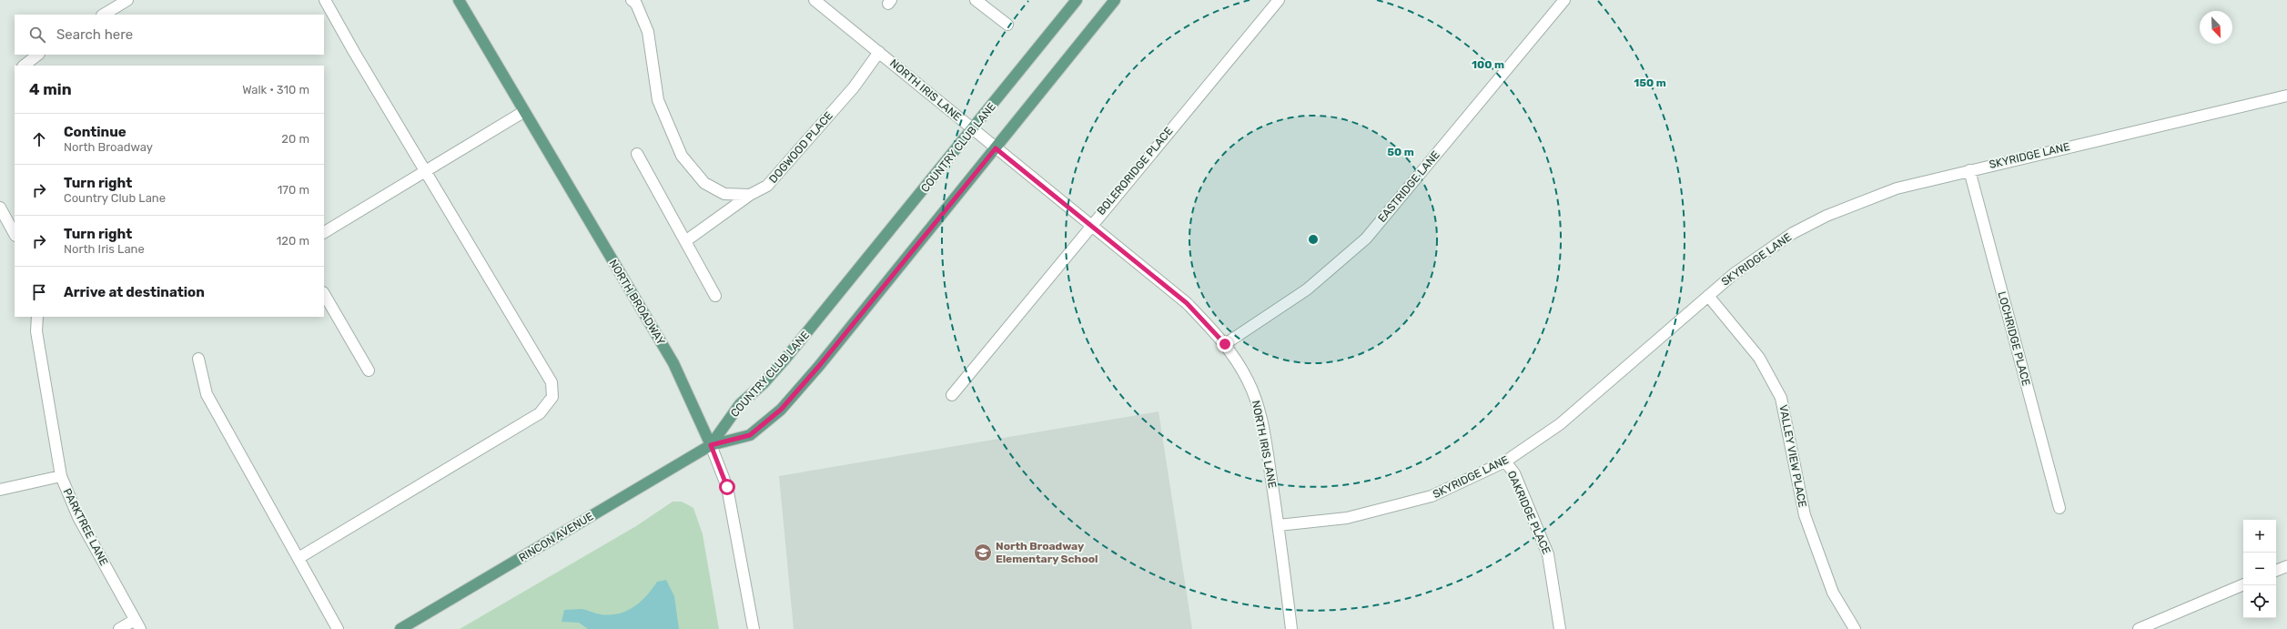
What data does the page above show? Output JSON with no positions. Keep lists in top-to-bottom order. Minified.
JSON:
{"streets":{"main road":["COUNTRY CLUB LANE","NORTH BROADWAY","RINCON AVENUE"],"street":["NORTH IRIS LANE","DOGWOOD PLACE","SKYRIDGE LANE","BOLERORIDGE PLACE","EASTRIDGE LANE","LOCHRIDGE PLACE","VALLEY VIEW PLACE","OAKRIDGE PLACE","PARKTREE LANE"]},"crossings":[["NORTH IRIS LANE","DOGWOOD PLACE"],["NORTH IRIS LANE","COUNTRY CLUB LANE"],["NORTH IRIS LANE","SKYRIDGE LANE"],["NORTH IRIS LANE","BOLERORIDGE PLACE"],["NORTH IRIS LANE","EASTRIDGE LANE"],["COUNTRY CLUB LANE","NORTH BROADWAY"],["COUNTRY CLUB LANE","RINCON AVENUE"],["SKYRIDGE LANE","LOCHRIDGE PLACE"],["SKYRIDGE LANE","VALLEY VIEW PLACE"],["SKYRIDGE LANE","OAKRIDGE PLACE"],["NORTH BROADWAY","RINCON AVENUE"]],"places":{"school or university":["North Broadway Elementary School"]},"north":"bottom right","page":{"search":"Search here","heading":["4 min","Walk · 310 m"],"list":[["Continue","North Broadway","20 m"],["Turn right","Country Club Lane","170 m"],["Turn right","North Iris Lane","120 m"],"Arrive at destination"],"map_buttons":["+","−"]},"rings":["100 m","150 m","50 m"]}
